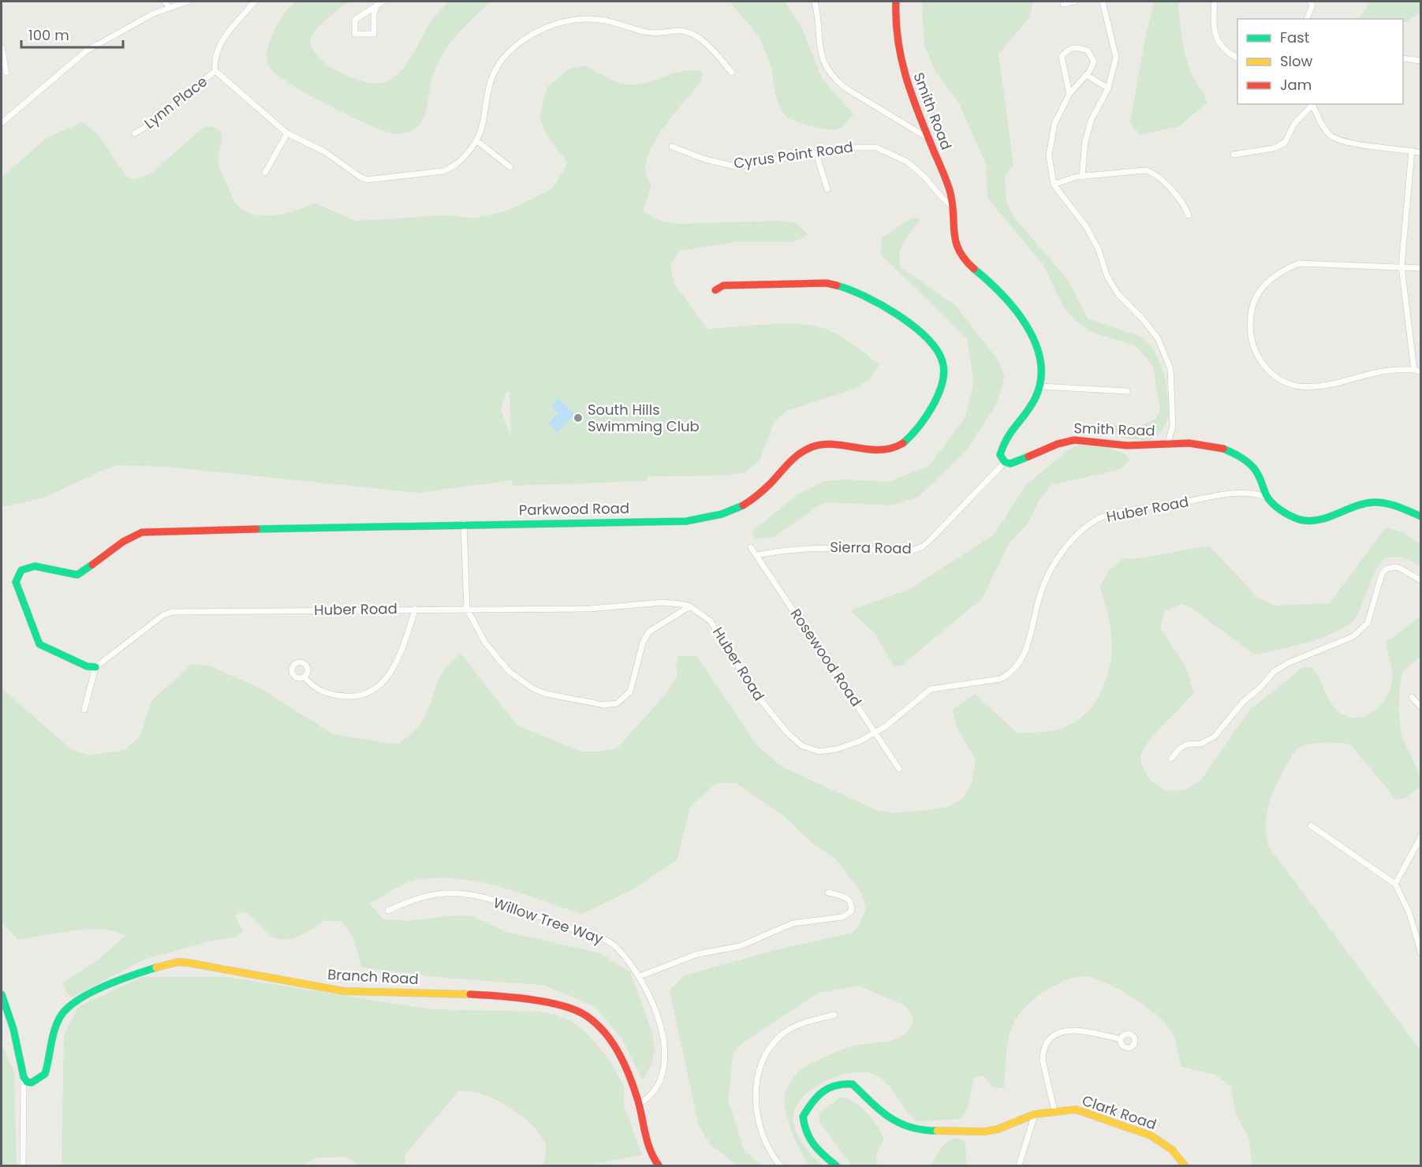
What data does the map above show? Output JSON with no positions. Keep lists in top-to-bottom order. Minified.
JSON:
{"streets":{"street":["Lynn Place","Smith Road","Cyrus Point Road","Parkwood Road","Huber Road","Sierra Road","Rosewood Road","Willow Tree Way","Branch Road","Clark Road"]},"crossings":[["Smith Road","Cyrus Point Road"],["Smith Road","Huber Road"],["Smith Road","Sierra Road"],["Parkwood Road","Huber Road"],["Huber Road","Rosewood Road"],["Sierra Road","Rosewood Road"],["Willow Tree Way","Branch Road"]],"places":["South Hills Swimming Club"],"legend":["Fast","Slow","Jam"],"scale_bar":"100 m"}
